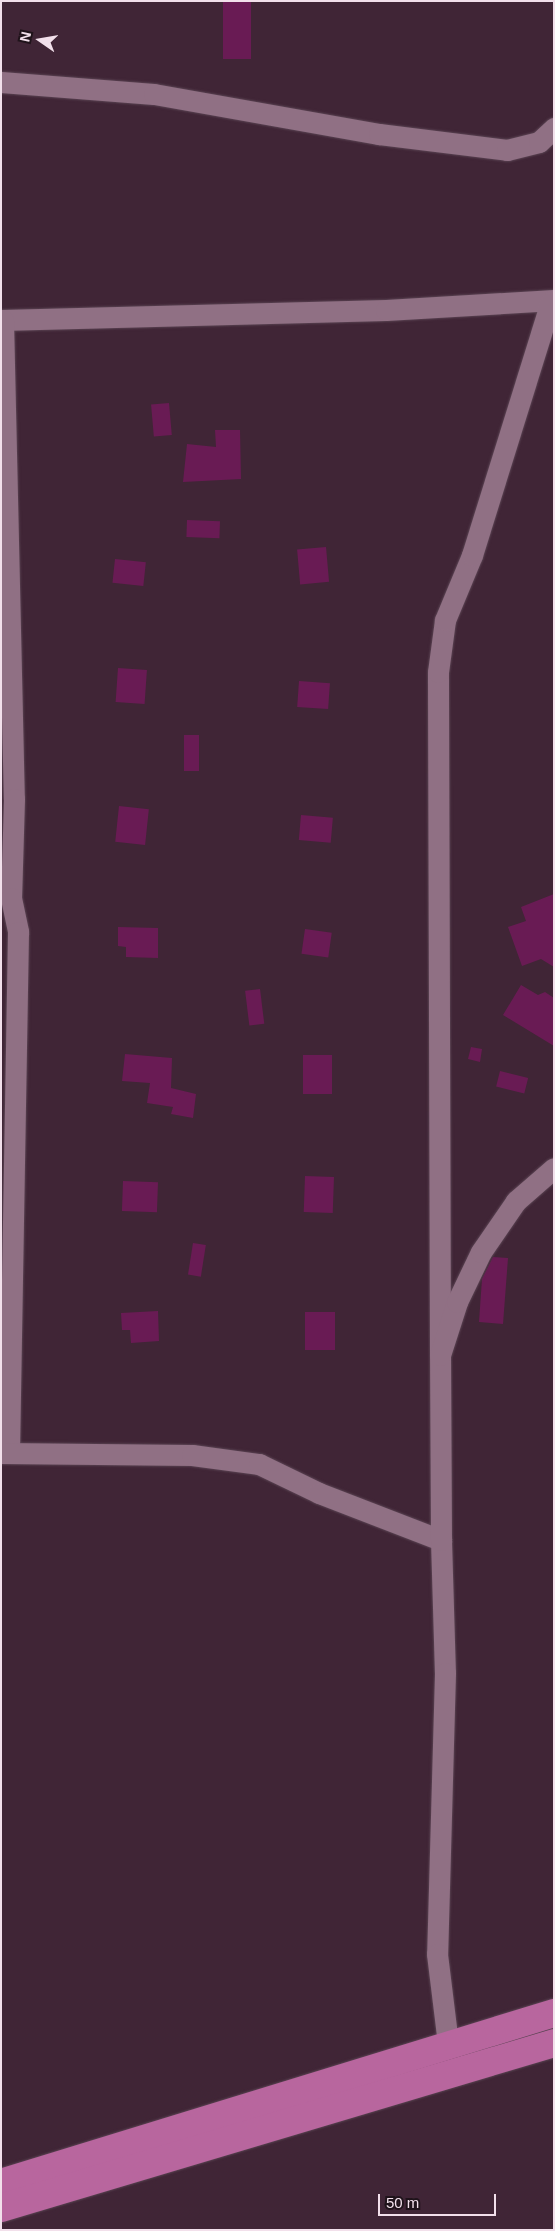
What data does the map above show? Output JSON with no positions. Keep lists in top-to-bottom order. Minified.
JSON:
{"scale_bar":"50 m","north":"left"}
